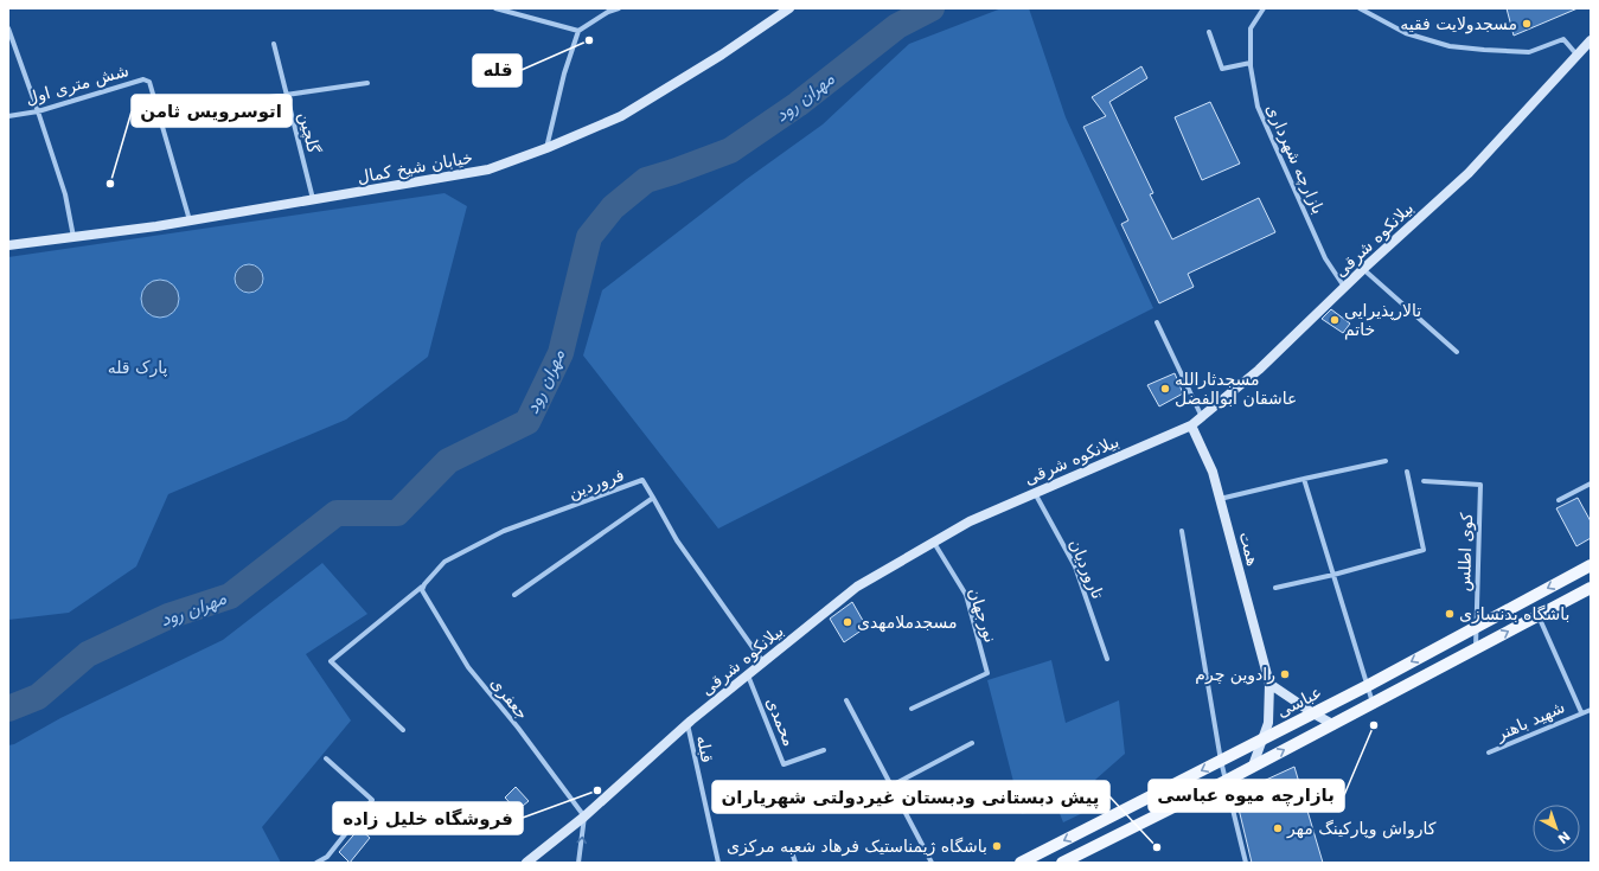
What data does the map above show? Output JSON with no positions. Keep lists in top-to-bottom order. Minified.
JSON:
{"streets":{"main road":["خیابان شیخ کمال","بیلانکوه شرقی","همت","عباسى"],"street":["شش متری اول","گلچین","بازارچه شهرداری","فروردین","کوی اطلس","تاروردیان","نورجهان","جعفری","شهید باهنر","محمدی","قبله"]},"crossings":[["شش متری اول","خیابان شیخ کمال"],["گلچین","خیابان شیخ کمال"],["بازارچه شهرداری","بیلانکوه شرقی"],["بیلانکوه شرقی","فروردین"],["بیلانکوه شرقی","همت"],["بیلانکوه شرقی","تاروردیان"],["بیلانکوه شرقی","نورجهان"],["بیلانکوه شرقی","جعفری"],["بیلانکوه شرقی","محمدی"],["بیلانکوه شرقی","قبله"],["فروردین","جعفری"],["همت","عباسى"],["کوی اطلس","عباسى"]],"water":["مهران رود"],"parks":["پارک قله"],"places":["مسجدولایت فقیه","قله","اتوسرویس ثامن","تالارپذیرایی خاتم","مسجدثارالله عاشقان ابوالفضل","باشگاه بدنسازی","مسجدملامهدی","رادوین چرم","بازارچه میوه عباسی","فروشگاه خلیل زاده","کارواش وپارکینگ مهر","باشگاه ژیمناستیک فرهاد شعبه مرکزی","پیش دبستانی ودبستان غیردولتی شهریاران"],"north":"bottom right"}
